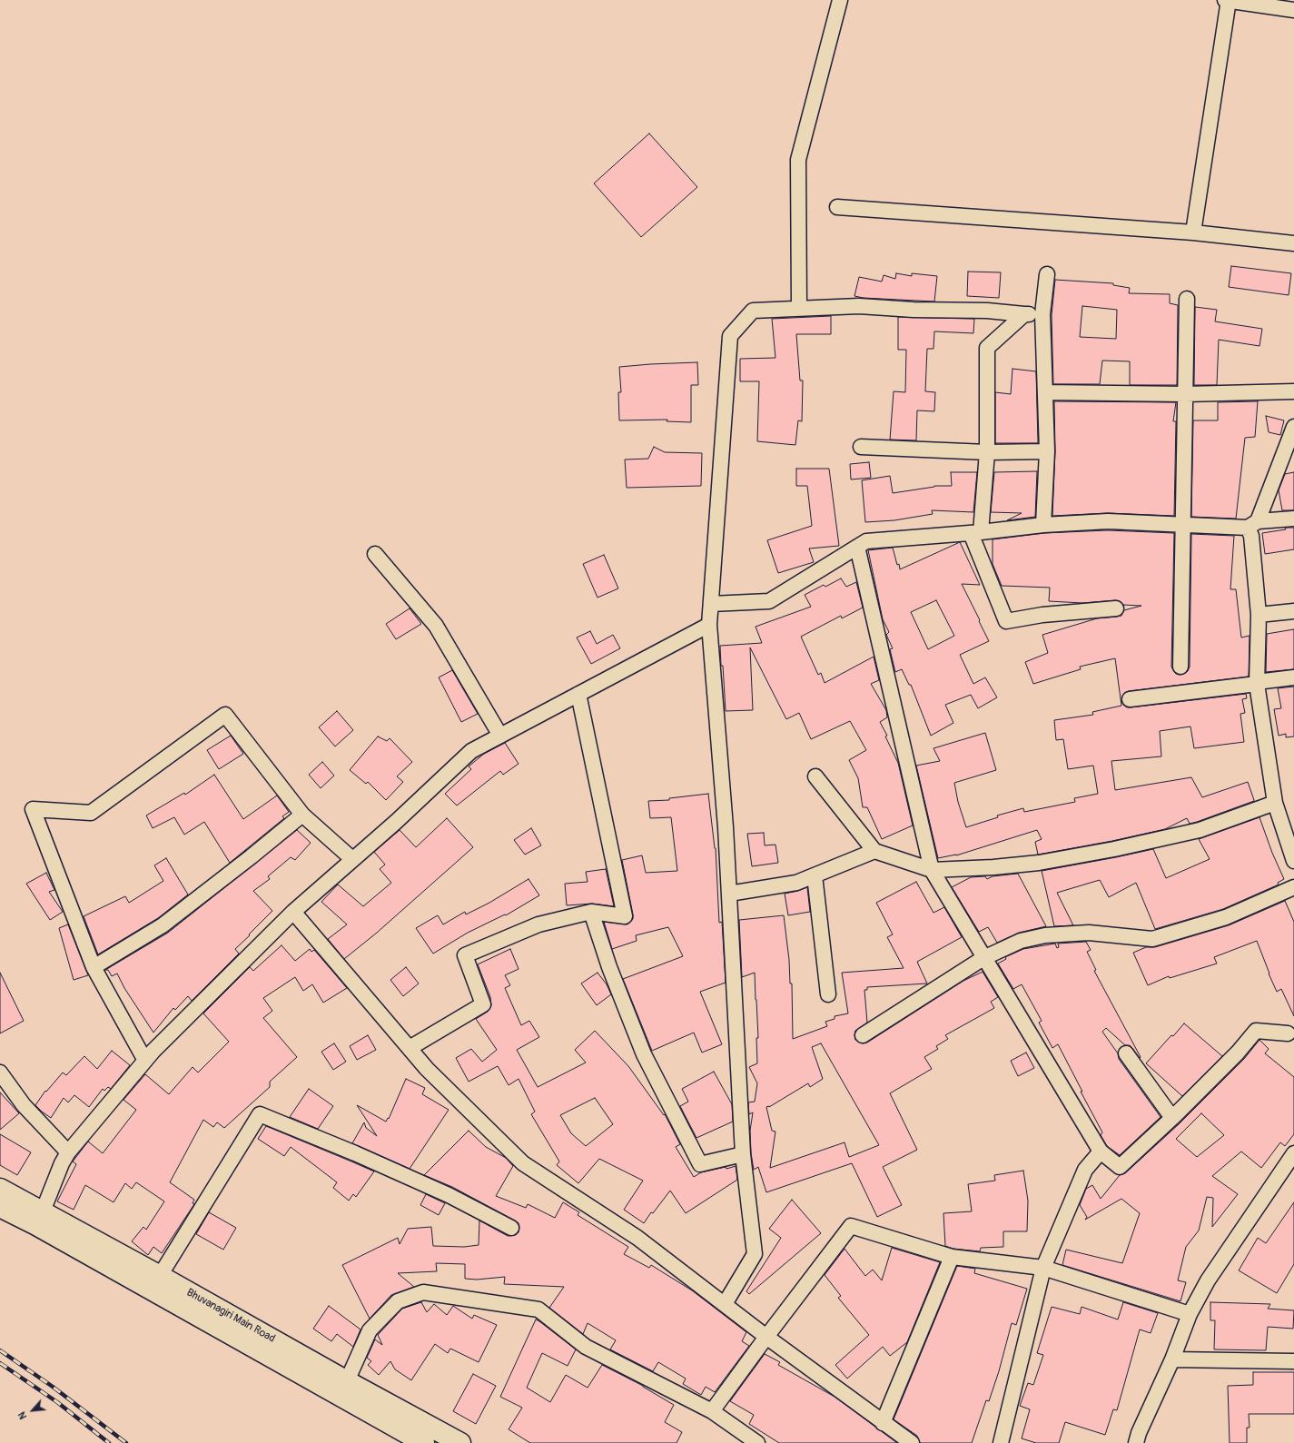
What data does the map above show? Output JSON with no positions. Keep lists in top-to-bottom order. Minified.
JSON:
{"streets":{"main road":["Bhuvanagiri Main Road"]},"north":"bottom left"}
